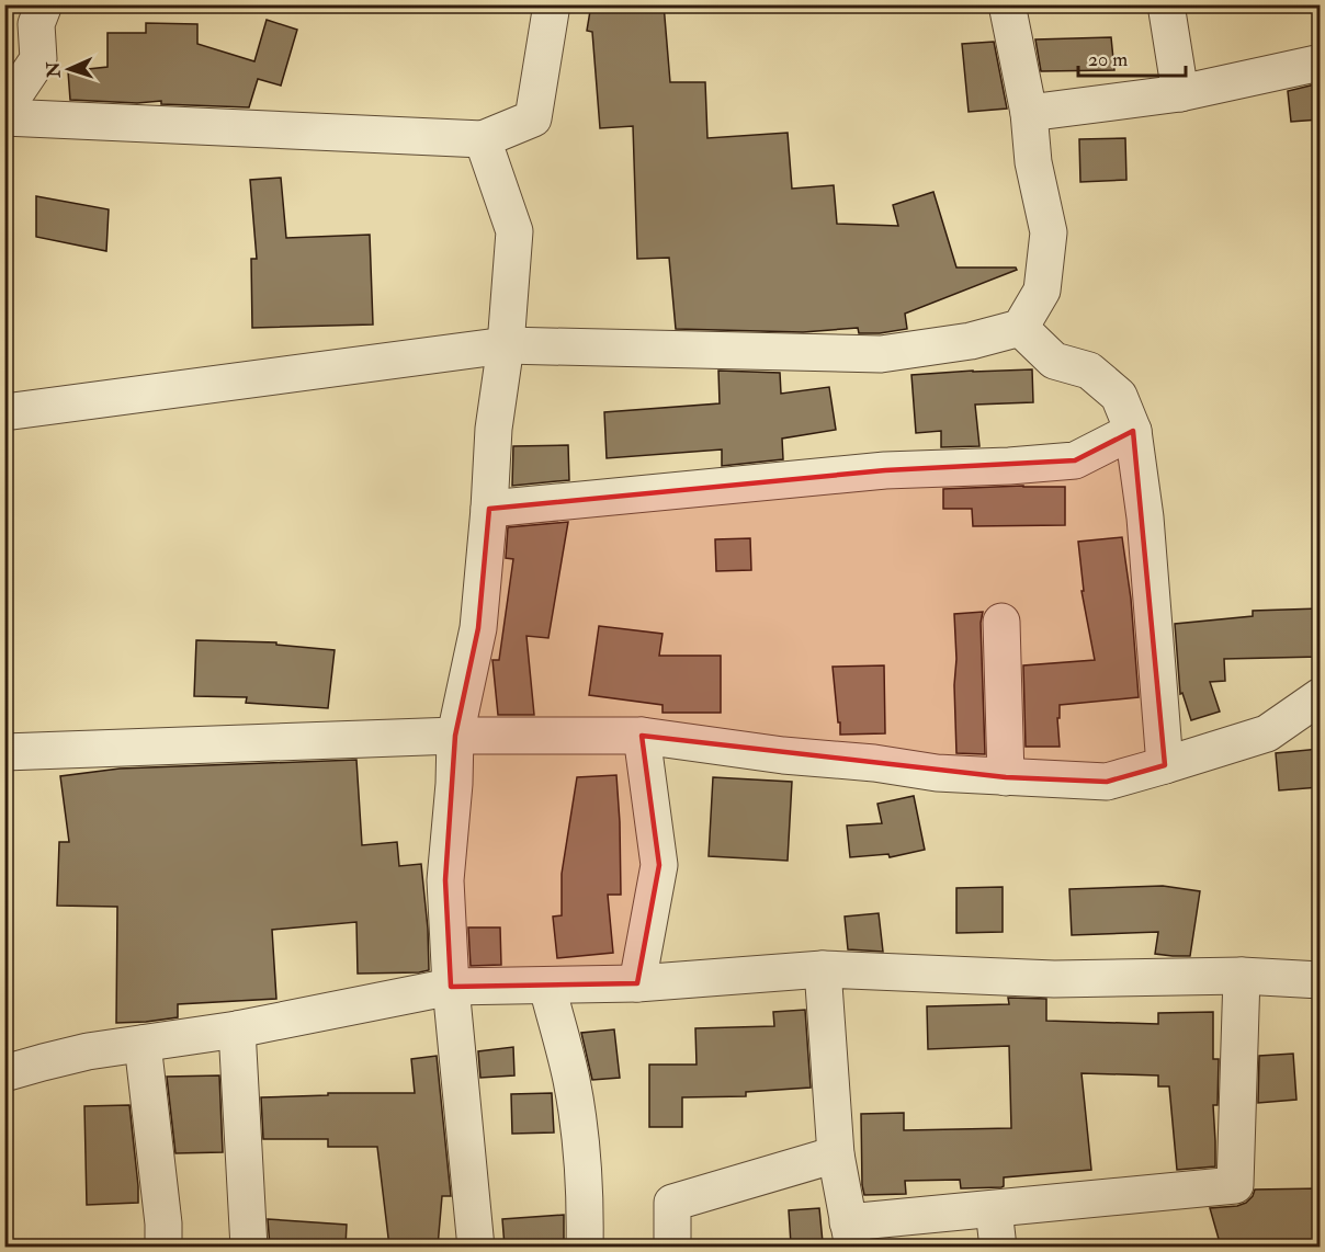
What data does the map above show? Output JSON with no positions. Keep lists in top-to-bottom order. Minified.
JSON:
{"scale_bar":"20 m","north":"left"}
